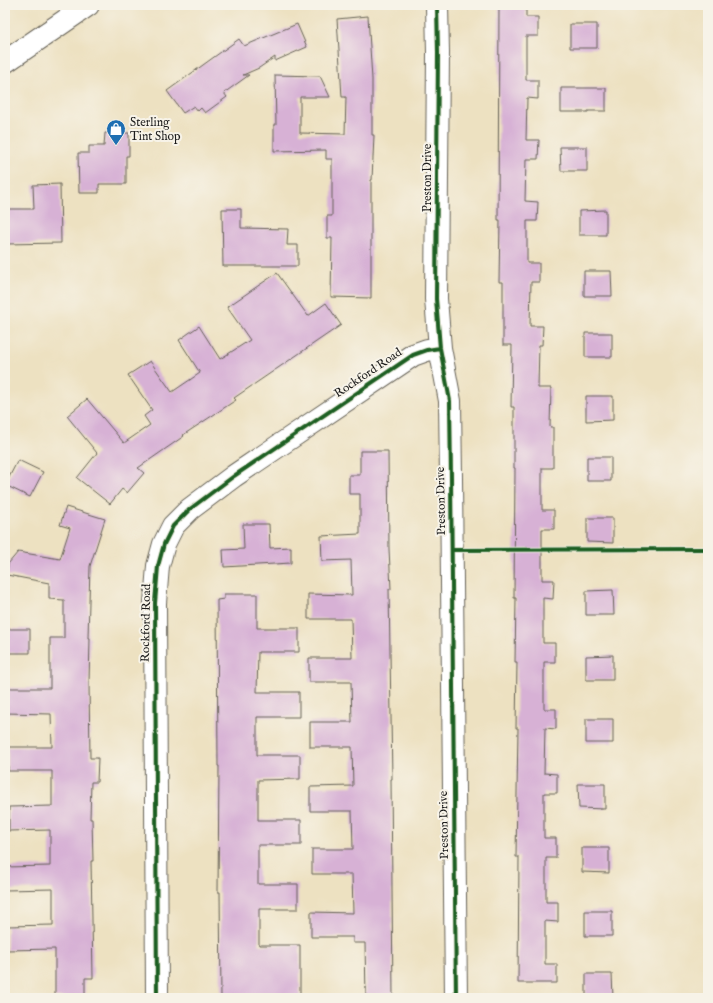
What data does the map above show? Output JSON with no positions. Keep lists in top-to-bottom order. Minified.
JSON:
{"streets":{"street":["Preston Drive","Rockford Road"]},"crossings":[["Preston Drive","Rockford Road"]],"places":{"shop":["Sterling Tint Shop"]}}
